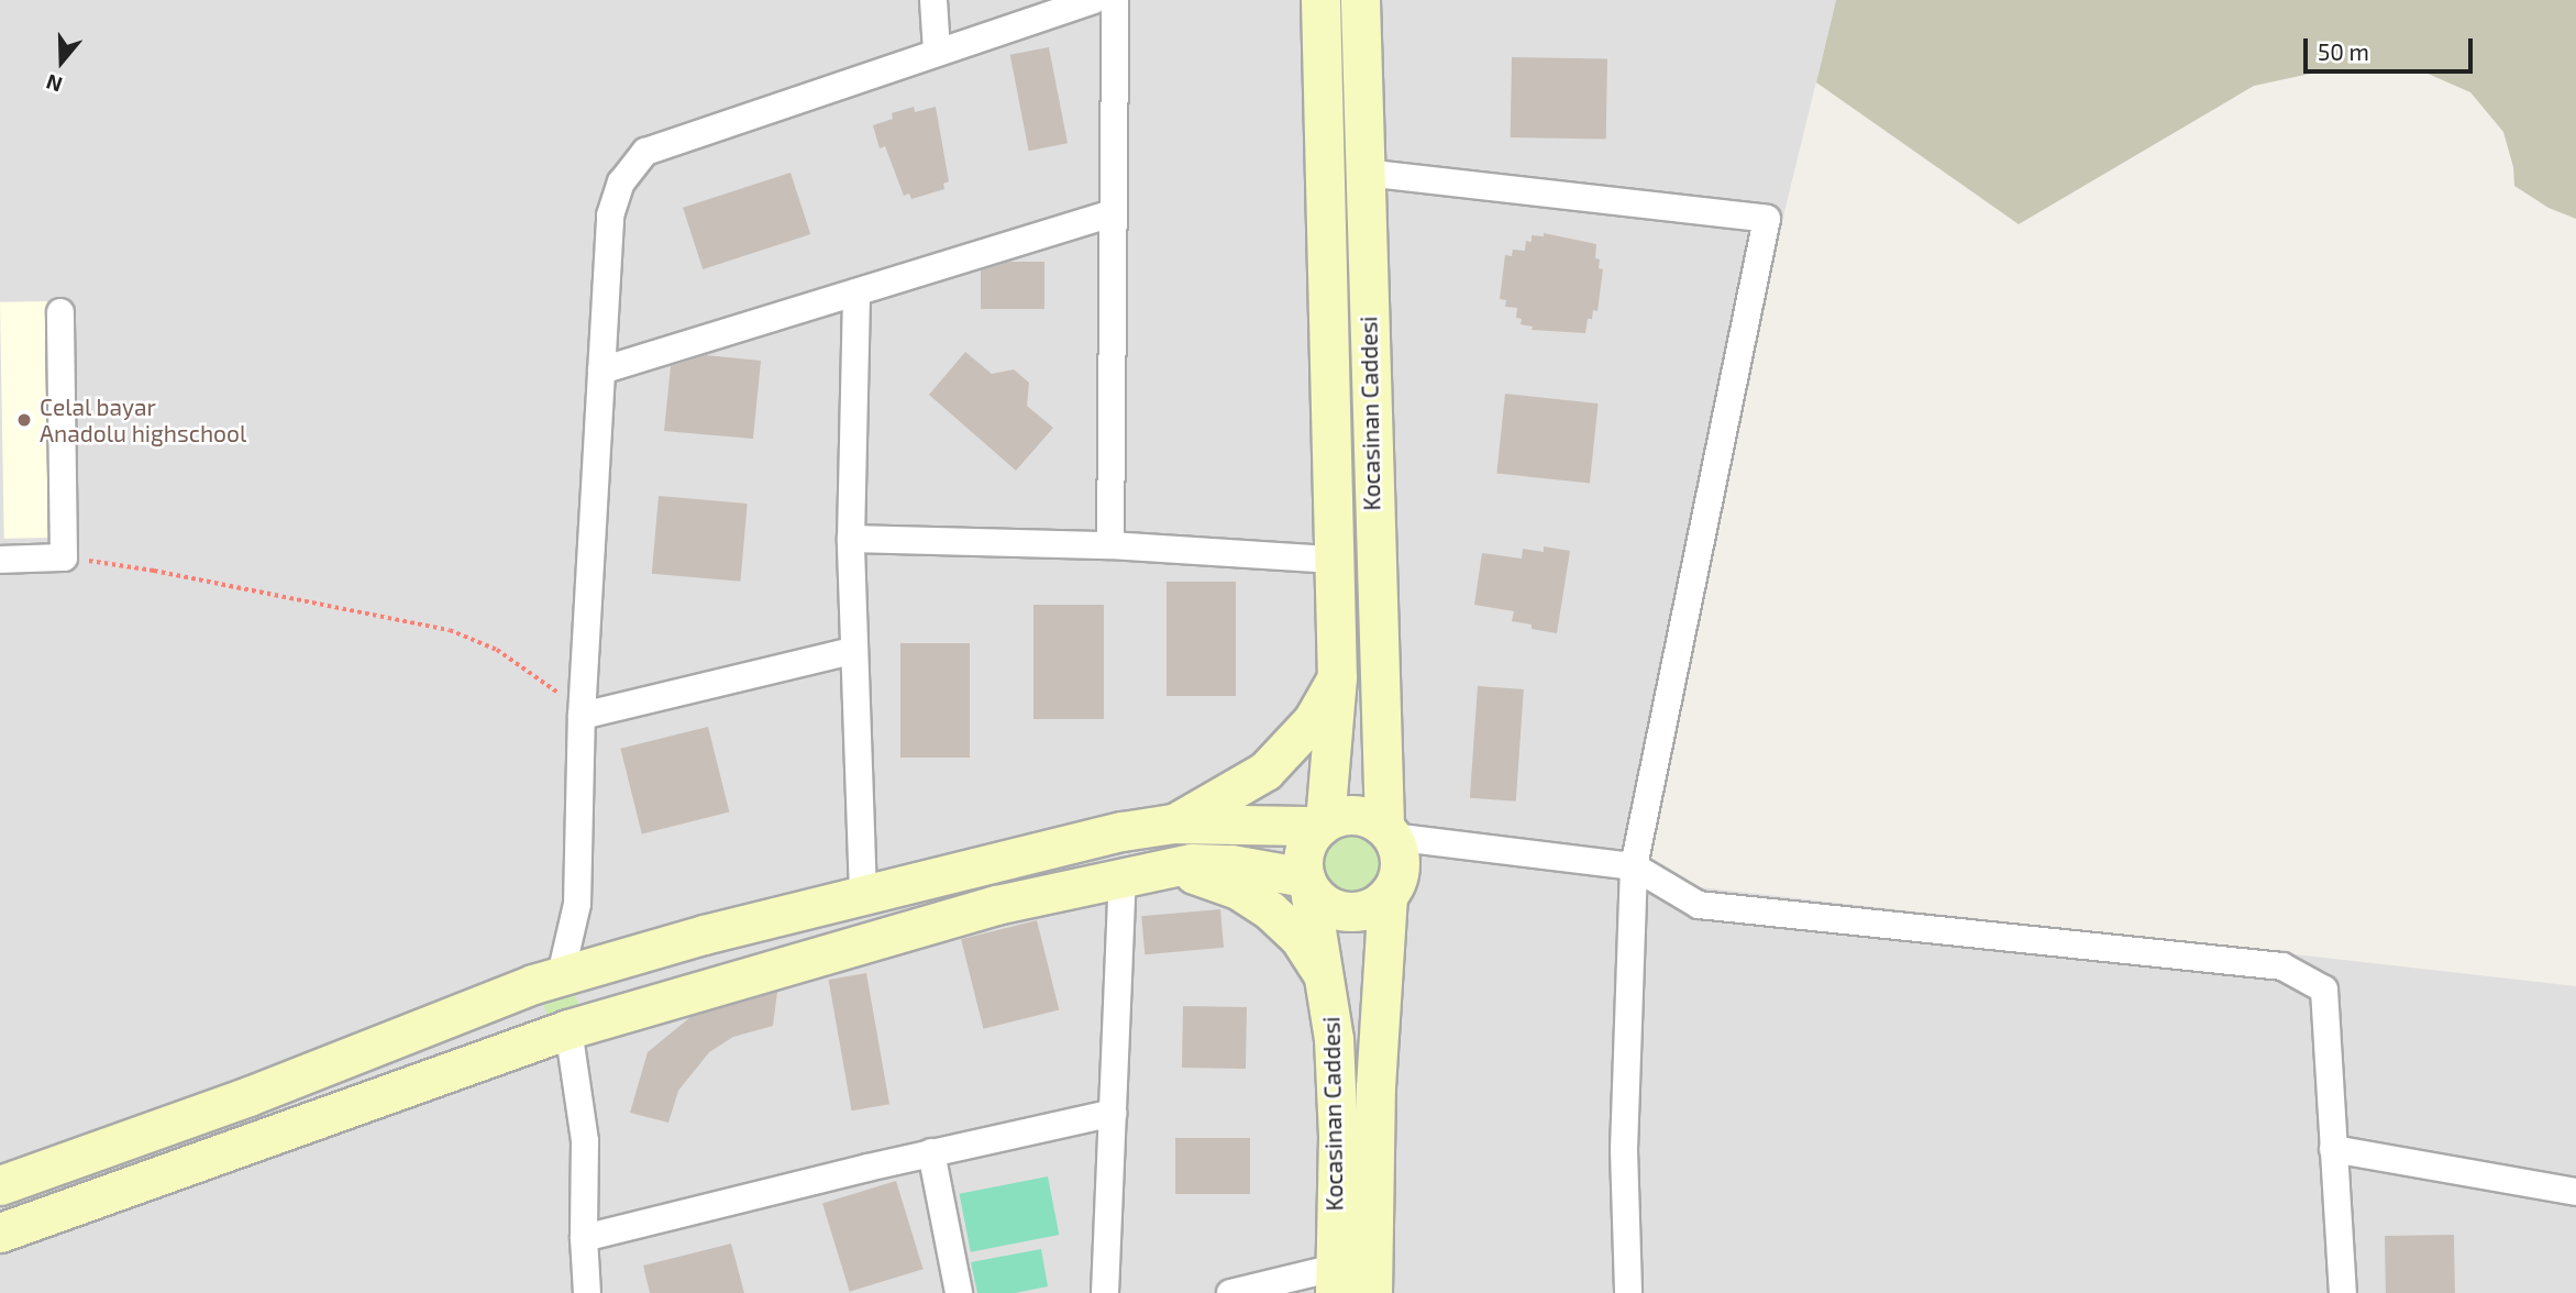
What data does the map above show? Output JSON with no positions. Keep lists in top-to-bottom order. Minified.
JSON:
{"streets":{"main road":["Kocasinan Caddesi"]},"places":["Celal bayar Anadolu highschool"],"scale_bar":"50 m","north":"bottom"}
